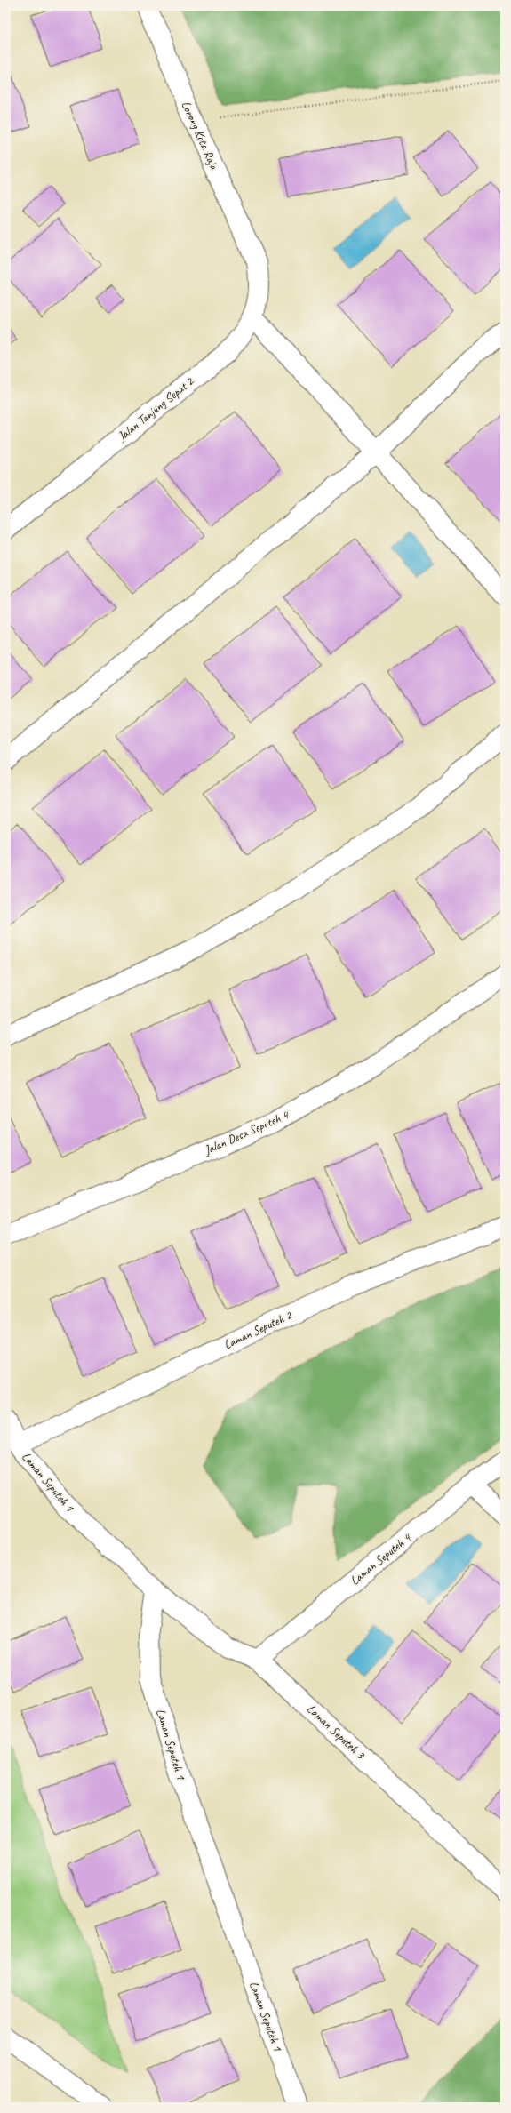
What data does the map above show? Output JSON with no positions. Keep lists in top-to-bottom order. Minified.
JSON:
{"streets":{"street":["Lorong Kota Raja","Jalan Tanjung Sepat 2","Jalan Desa Seputeh 4","Laman Seputeh 2","Laman Seputeh 1","Laman Seputeh 4","Laman Seputeh 3"]},"crossings":[["Lorong Kota Raja","Jalan Tanjung Sepat 2"],["Laman Seputeh 2","Laman Seputeh 1"],["Laman Seputeh 1","Laman Seputeh 3"],["Laman Seputeh 4","Laman Seputeh 3"]]}
